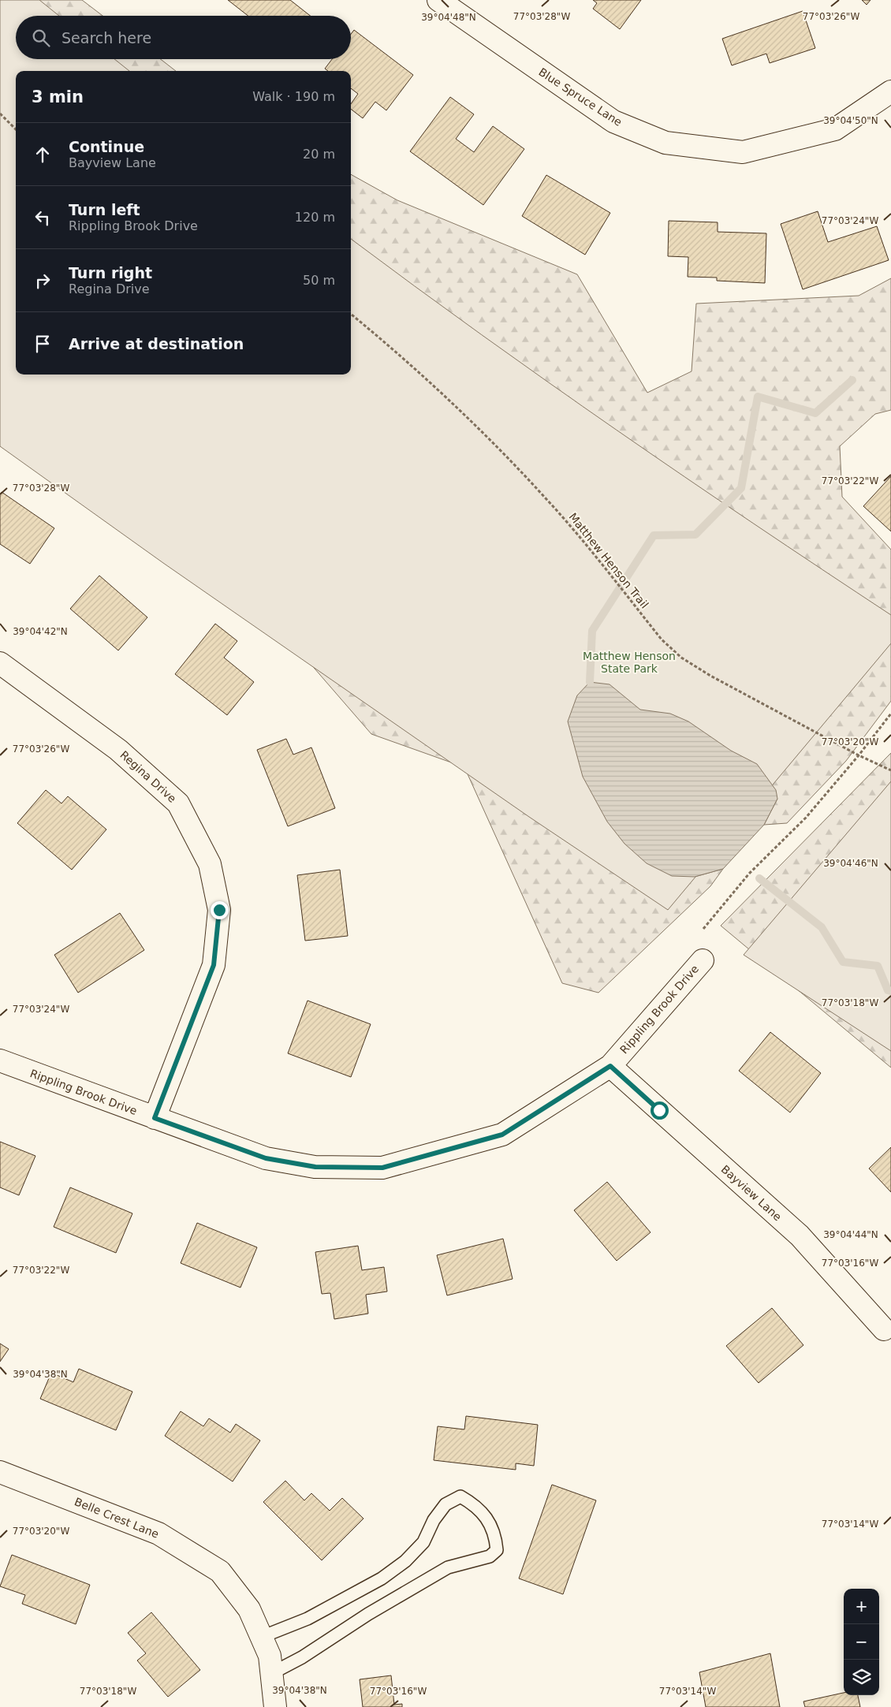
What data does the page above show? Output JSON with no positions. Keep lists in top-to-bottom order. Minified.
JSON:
{"streets":{"street":["Blue Spruce Lane","Regina Drive","Rippling Brook Drive","Bayview Lane","Belle Crest Lane"],"path":["Matthew Henson Trail"]},"crossings":[["Regina Drive","Rippling Brook Drive"],["Rippling Brook Drive","Bayview Lane"]],"parks":["Matthew Henson State Park"],"page":{"search":"Search here","heading":["3 min","Walk · 190 m"],"list":[["Continue","Bayview Lane","20 m"],["Turn left","Rippling Brook Drive","120 m"],["Turn right","Regina Drive","50 m"],"Arrive at destination"],"map_buttons":["+","−"]},"coordinates":["77°03'28\"W","77°03'26\"W","39°04'48\"N","39°04'50\"N","77°03'24\"W","77°03'22\"W","39°04'42\"N","77°03'20\"W","39°04'46\"N","77°03'18\"W","39°04'44\"N","77°03'16\"W","39°04'38\"N","77°03'14\"W"]}
